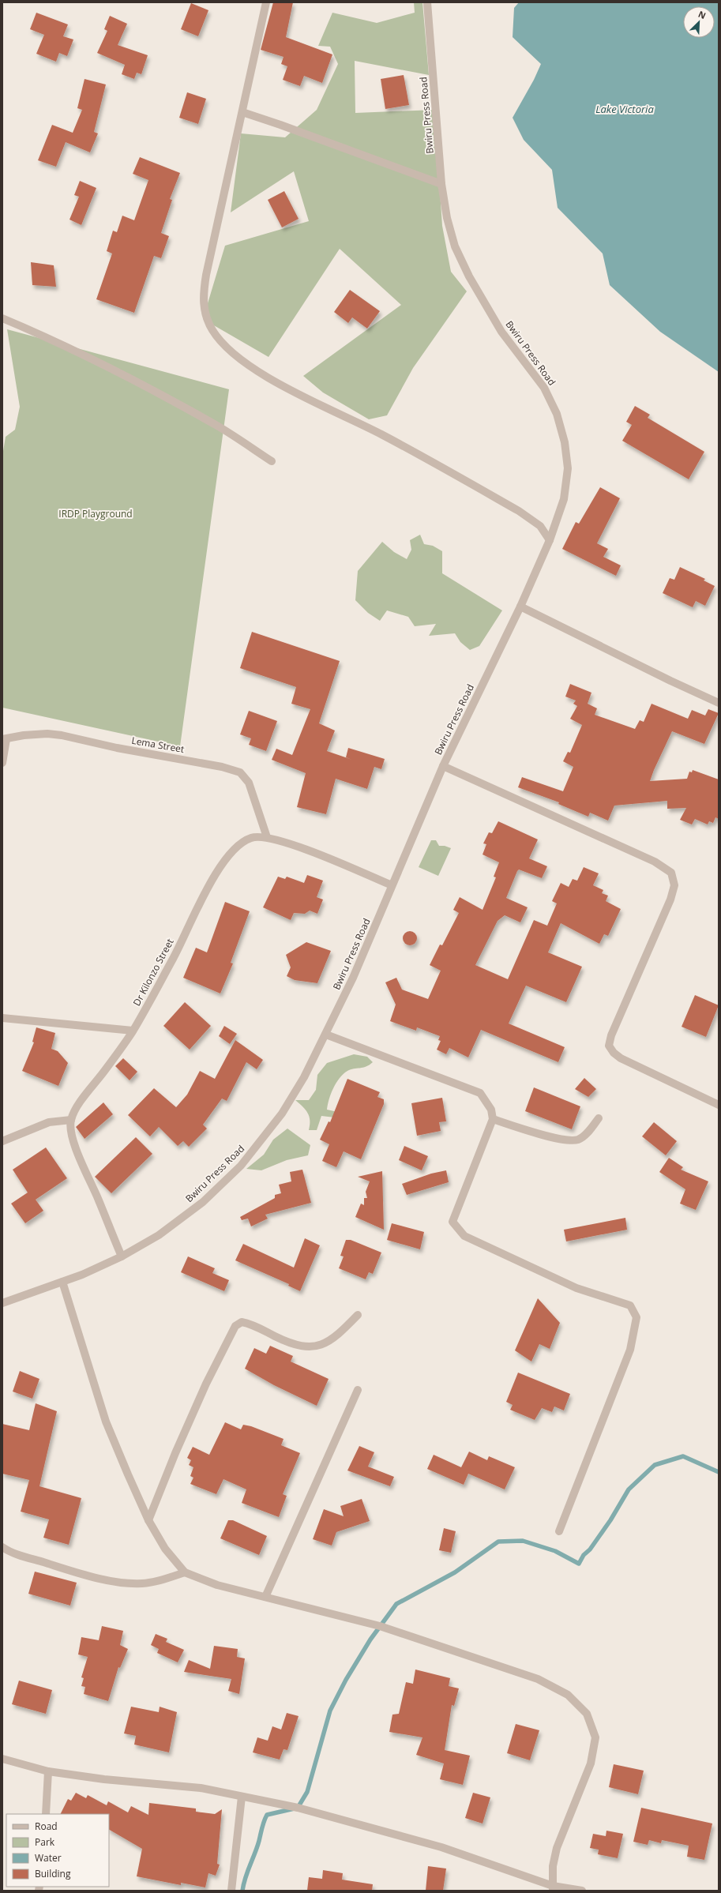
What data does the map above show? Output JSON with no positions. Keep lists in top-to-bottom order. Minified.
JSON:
{"streets":{"street":["Bwiru Press Road","Lema Street","Dr Kilonzo Street"]},"crossings":[["Bwiru Press Road","Dr Kilonzo Street"],["Lema Street","Dr Kilonzo Street"]],"water":["Lake Victoria"],"parks":["IRDP Playground"],"legend":["Road","Park","Water","Building"],"north":"top right"}
